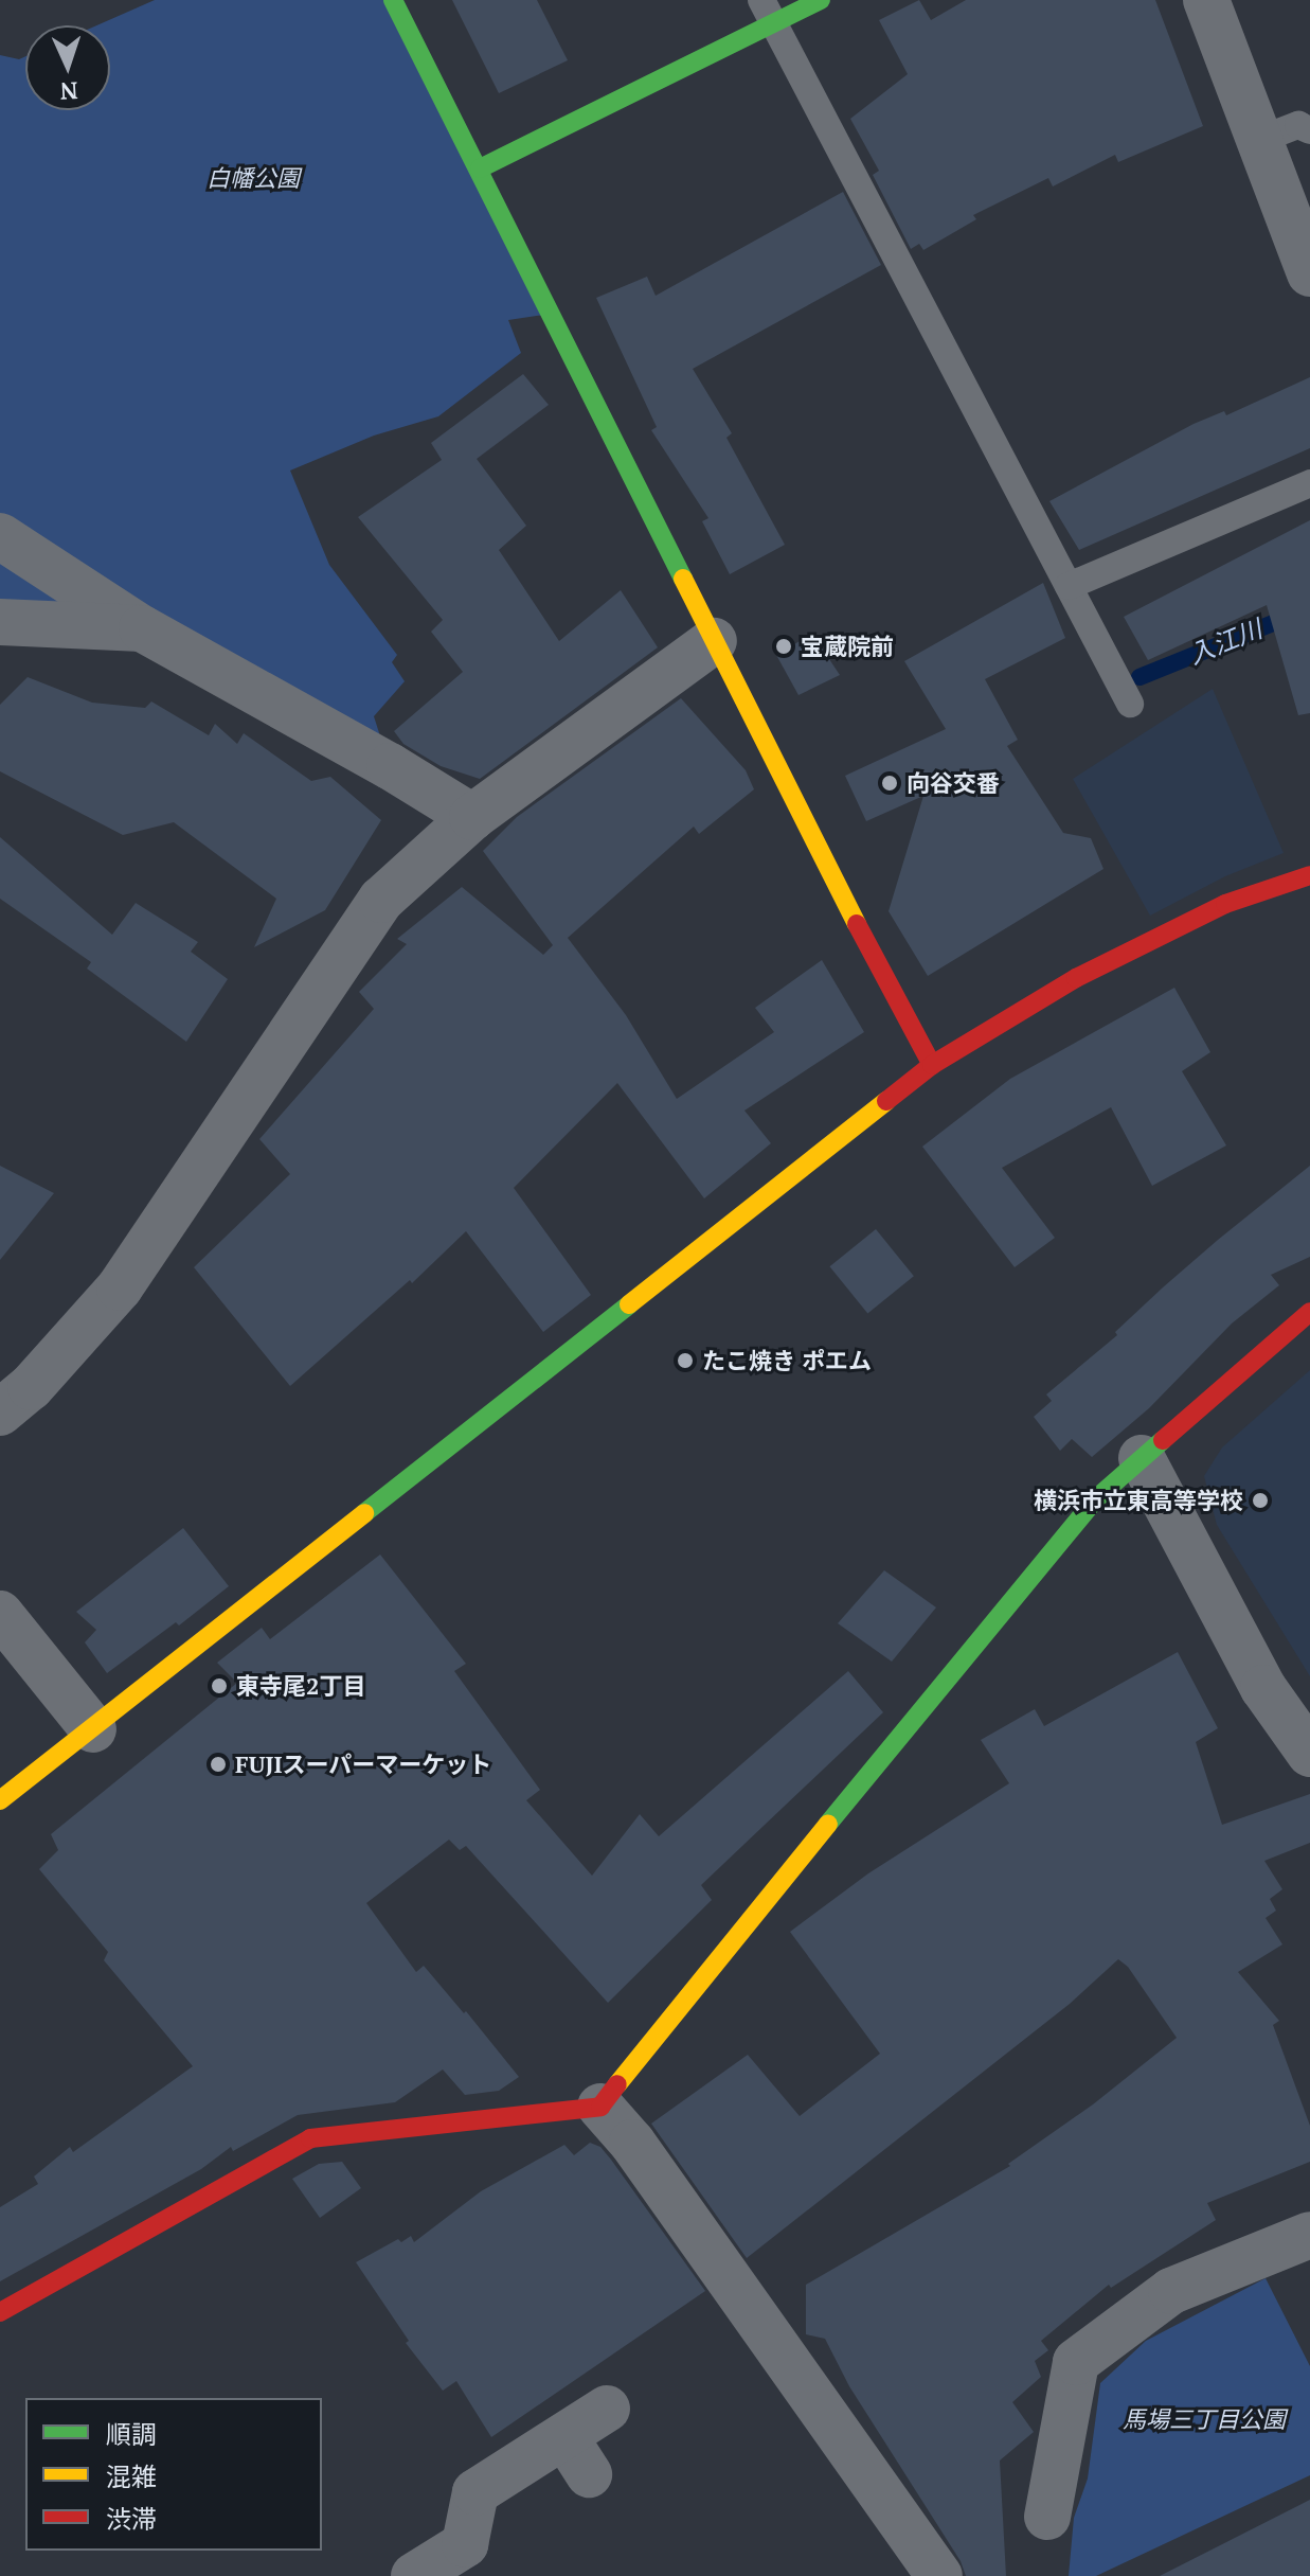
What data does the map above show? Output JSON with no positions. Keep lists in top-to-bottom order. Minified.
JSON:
{"water":["入江川"],"parks":["白幡公園","馬場三丁目公園"],"places":["宝蔵院前","向谷交番","たこ焼き ポエム","横浜市立東高等学校","東寺尾2丁目","FUJIスーパーマーケット"],"legend":["順調","混雑","渋滞"],"north":"bottom"}
